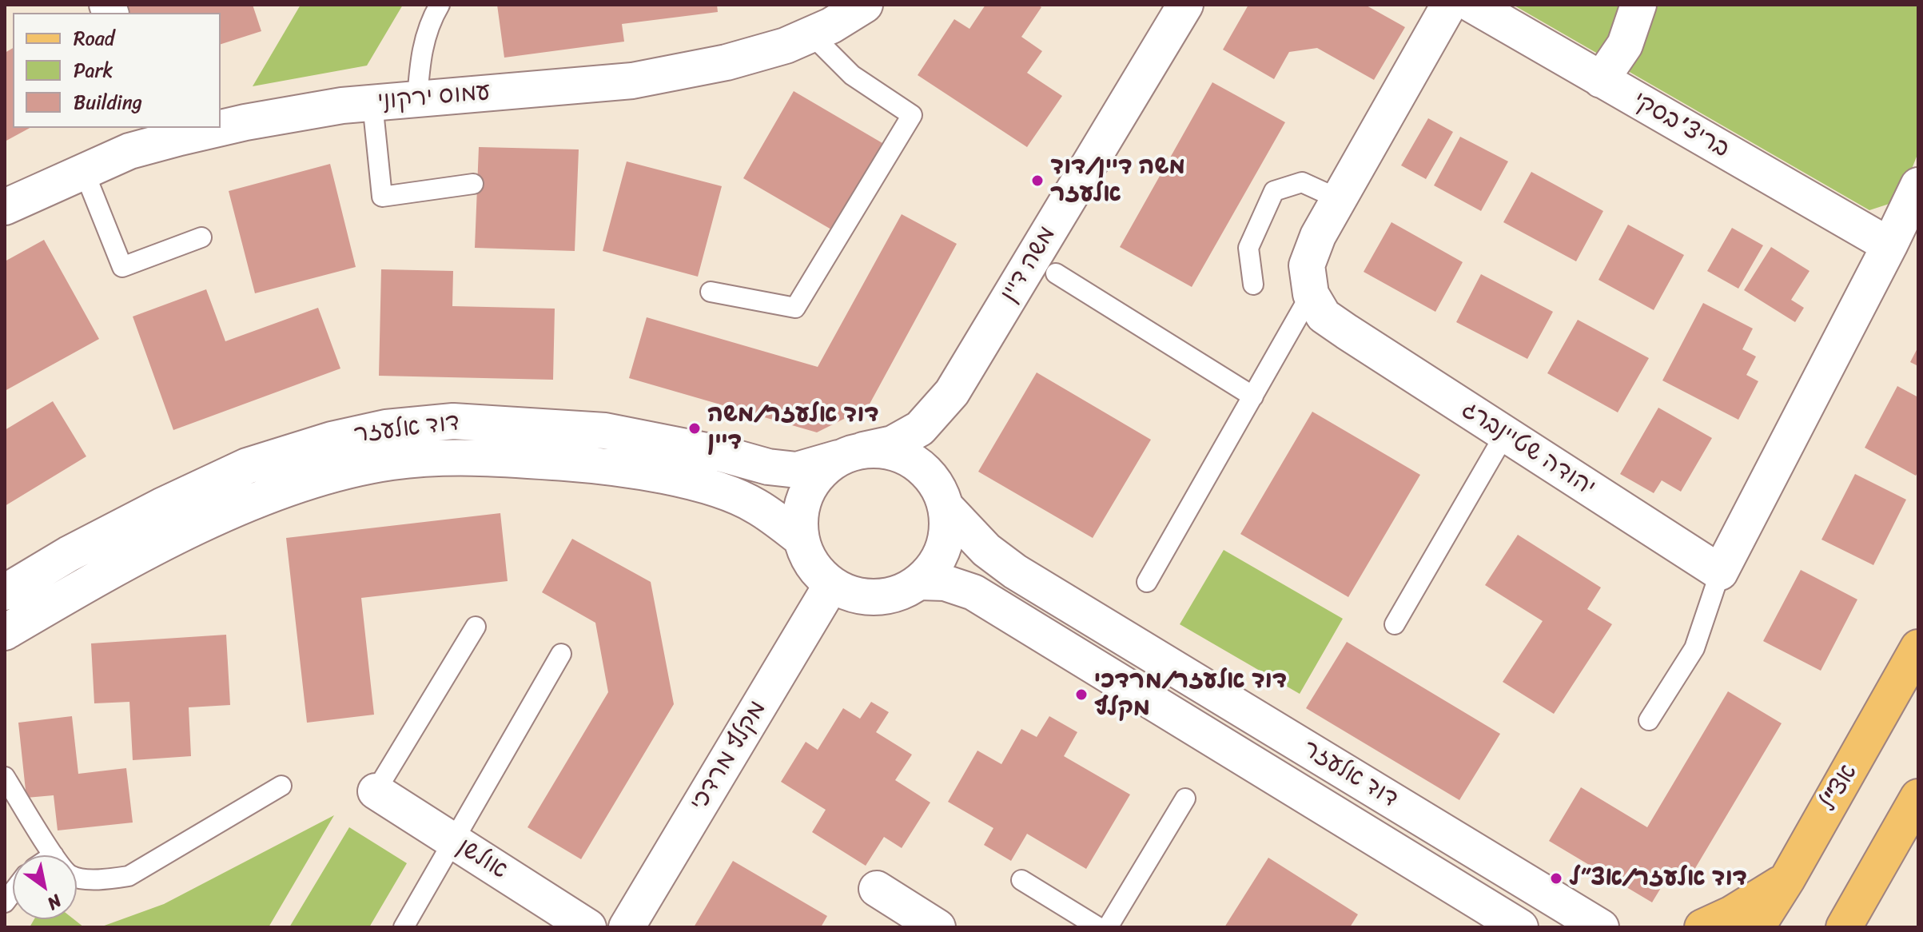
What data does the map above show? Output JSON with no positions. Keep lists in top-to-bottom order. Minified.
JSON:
{"streets":{"main road":["אצ\"ל"],"street":["עמוס ירקוני","בריצ'בסקי","משה דיין","דוד אלעזר","יהודה שטיינברג","מקלף מרדכי","אולשן"]},"crossings":[["משה דיין","דוד אלעזר"],["משה דיין","מקלף מרדכי"],["דוד אלעזר","מקלף מרדכי"]],"places":["משה דיין/דוד אלעזר","דוד אלעזר/משה דיין","דוד אלעזר/מרדכי מקלף","דוד אלעזר/אצ״ל"],"legend":["Road","Park","Building"],"north":"bottom right"}
